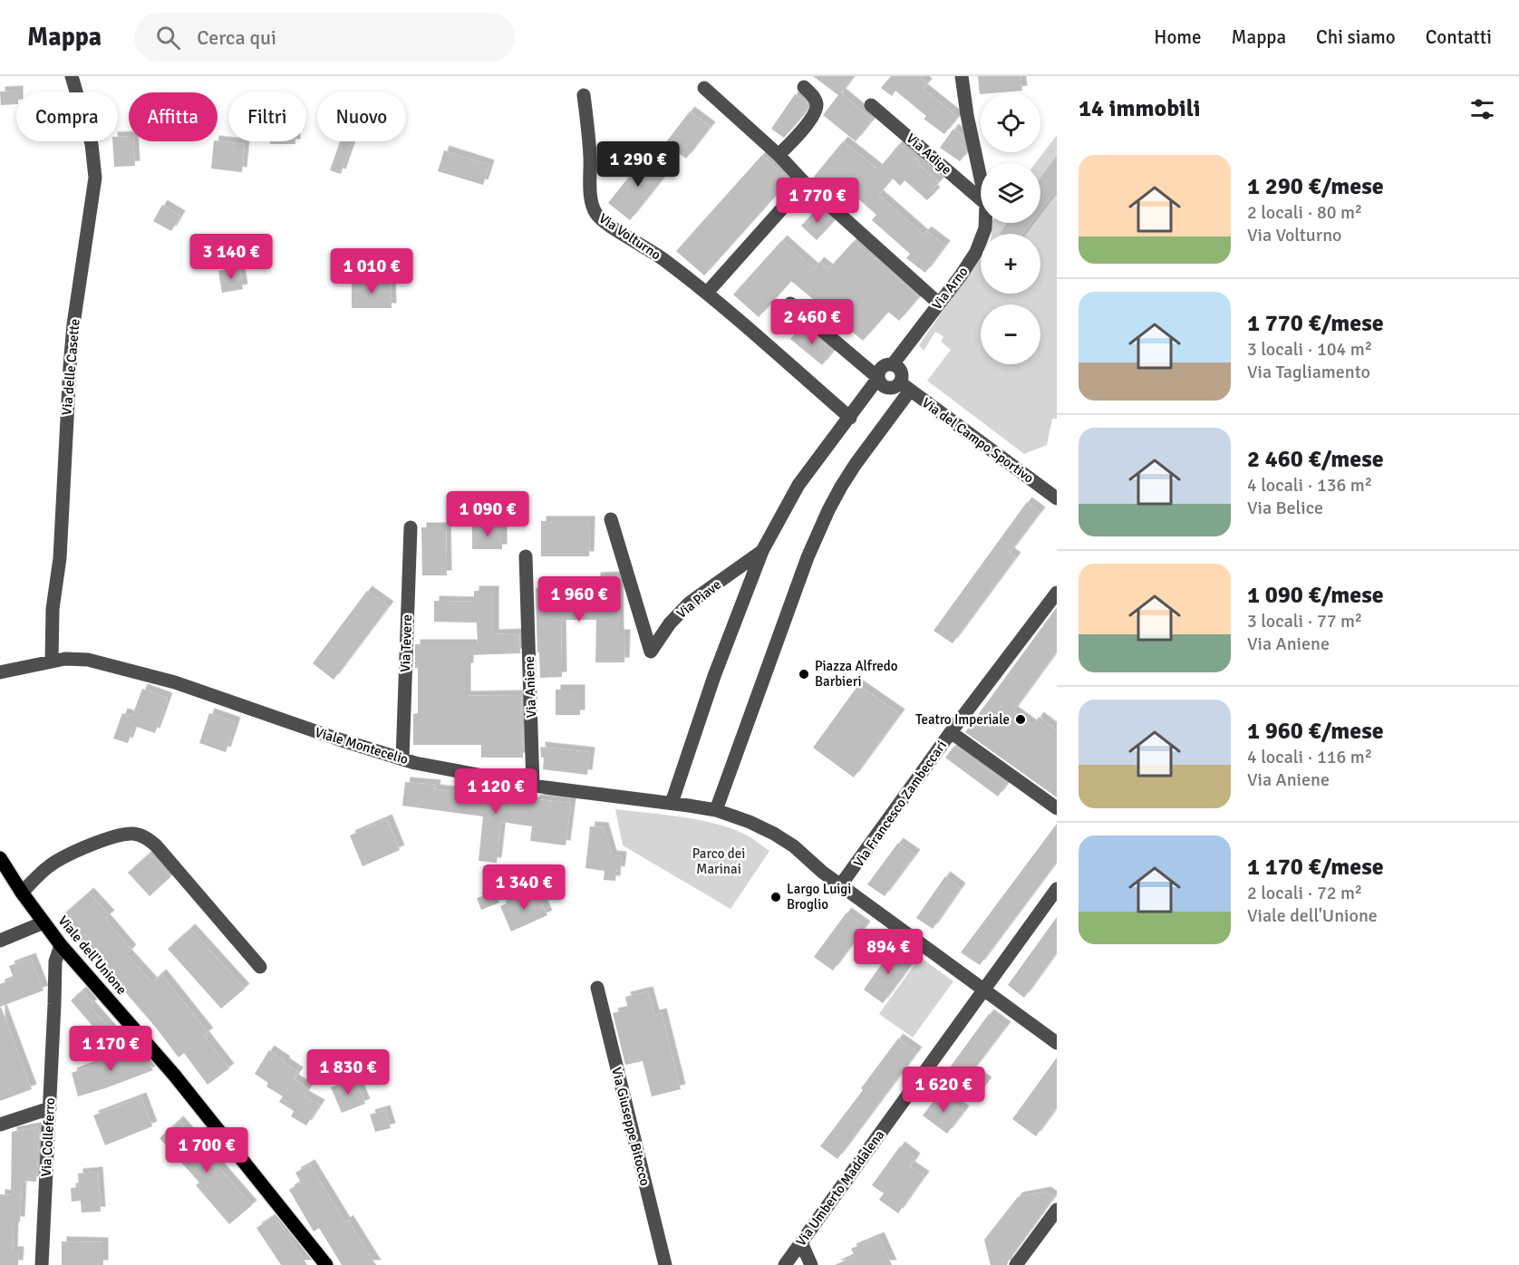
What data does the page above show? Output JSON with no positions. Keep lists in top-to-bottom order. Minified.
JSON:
{"streets":{"main road":["Viale dell'Unione"],"street":["Via Adige","Via Volturno","Via Arno","Via delle Casette","Via del Campo Sportivo","Via Piave","Via Tevere","Via Aniene","Viale Montecelio","Via Francesco Zambeccari","Via Giuseppe Bitocco","Via Colleferro","Via Umberto Maddalena"]},"crossings":[["Via Arno","Via del Campo Sportivo"],["Via delle Casette","Viale Montecelio"],["Via Tevere","Viale Montecelio"],["Via Aniene","Viale Montecelio"],["Viale Montecelio","Via Francesco Zambeccari"],["Viale Montecelio","Via Umberto Maddalena"],["Viale dell'Unione","Via Colleferro"]],"parks":["Parco dei Marinai"],"places":["Piazza Alfredo Barbieri","Teatro Imperiale","Largo Luigi Broglio"],"page":{"header":"Mappa","search":"Cerca qui","nav":["Home","Mappa","Chi siamo","Contatti"],"heading":"14 immobili","map_buttons":["+","−"],"chip":["Compra","Affitta","Filtri","Nuovo"],"price":["1 290 €","1 770 €","3 140 €","1 010 €","2 460 €","1 090 €","1 960 €","1 120 €","1 340 €","894 €","1 170 €","1 830 €","1 620 €","1 700 €"],"list":[{"name":"1 290 €/mese","note":"2 locali · 80 m² · Via Volturno"},{"name":"1 770 €/mese","note":"3 locali · 104 m² · Via Tagliamento"},{"name":"2 460 €/mese","note":"4 locali · 136 m² · Via Belice"},{"name":"1 090 €/mese","note":"3 locali · 77 m² · Via Aniene"},{"name":"1 960 €/mese","note":"4 locali · 116 m² · Via Aniene"},{"name":"1 170 €/mese","note":"2 locali · 72 m² · Viale dell'Unione"}]}}
